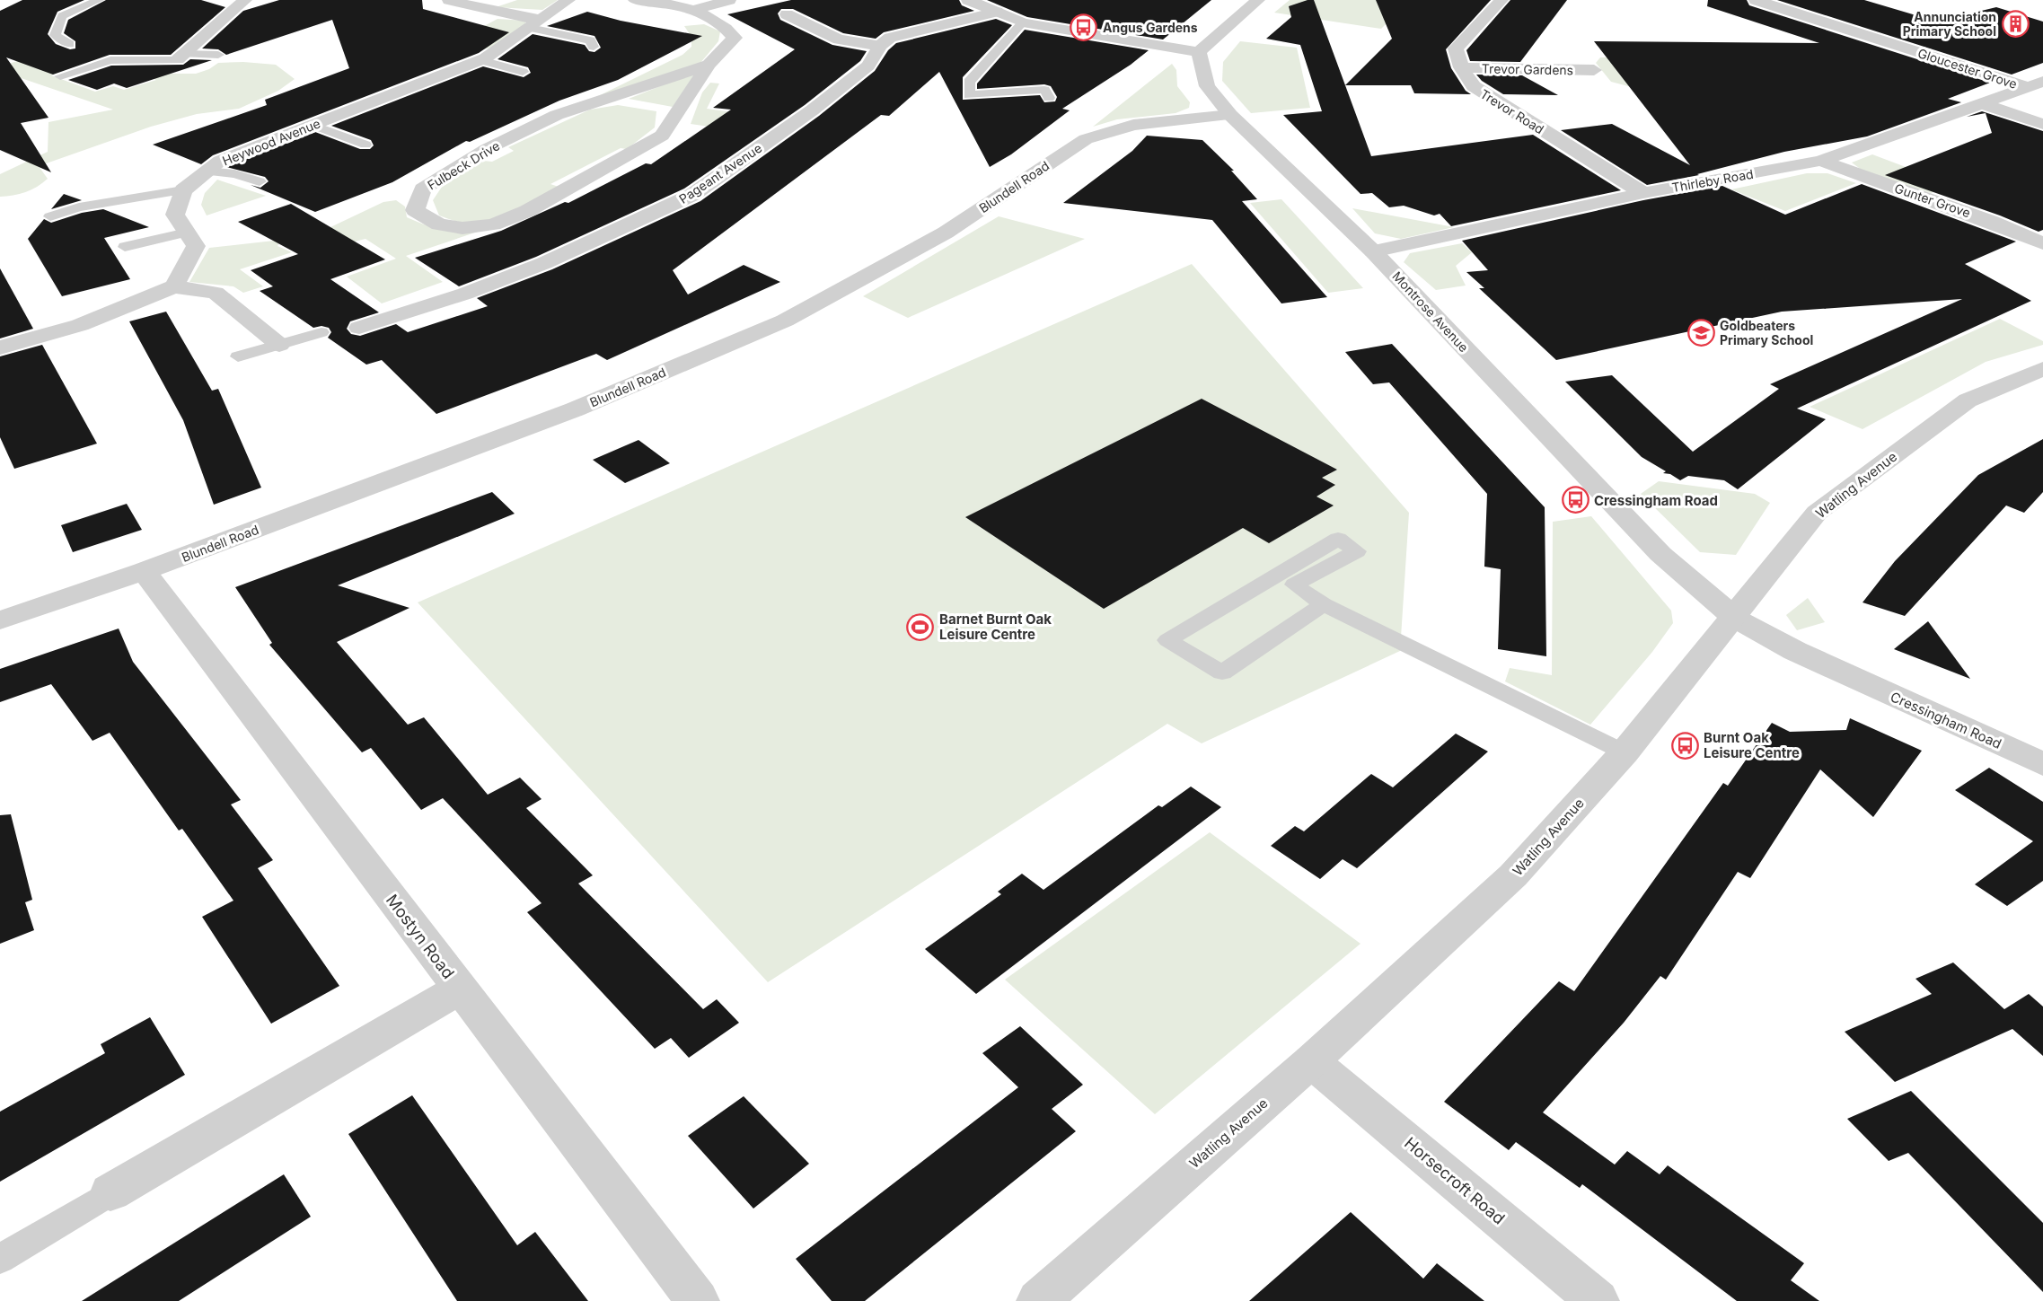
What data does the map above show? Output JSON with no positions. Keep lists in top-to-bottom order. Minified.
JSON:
{"streets":{"street":["Gloucester Grove","Trevor Gardens","Trevor Road","Heywood Avenue","Fulbeck Drive","Pageant Avenue","Thirleby Road","Blundell Road","Gunter Grove","Montrose Avenue","Watling Avenue","Cressingham Road","Mostyn Road","Horsecroft Road"]},"crossings":[["Gloucester Grove","Thirleby Road"],["Trevor Gardens","Trevor Road"],["Trevor Road","Thirleby Road"],["Thirleby Road","Gunter Grove"],["Thirleby Road","Montrose Avenue"],["Blundell Road","Montrose Avenue"],["Blundell Road","Mostyn Road"],["Montrose Avenue","Watling Avenue"],["Montrose Avenue","Cressingham Road"],["Watling Avenue","Cressingham Road"],["Watling Avenue","Horsecroft Road"]],"places":{"building":["Annunciation Primary School"],"bus stop":["Angus Gardens","Cressingham Road","Burnt Oak Leisure Centre"],"school or university":["Goldbeaters Primary School"],"sports":["Barnet Burnt Oak Leisure Centre"]}}
